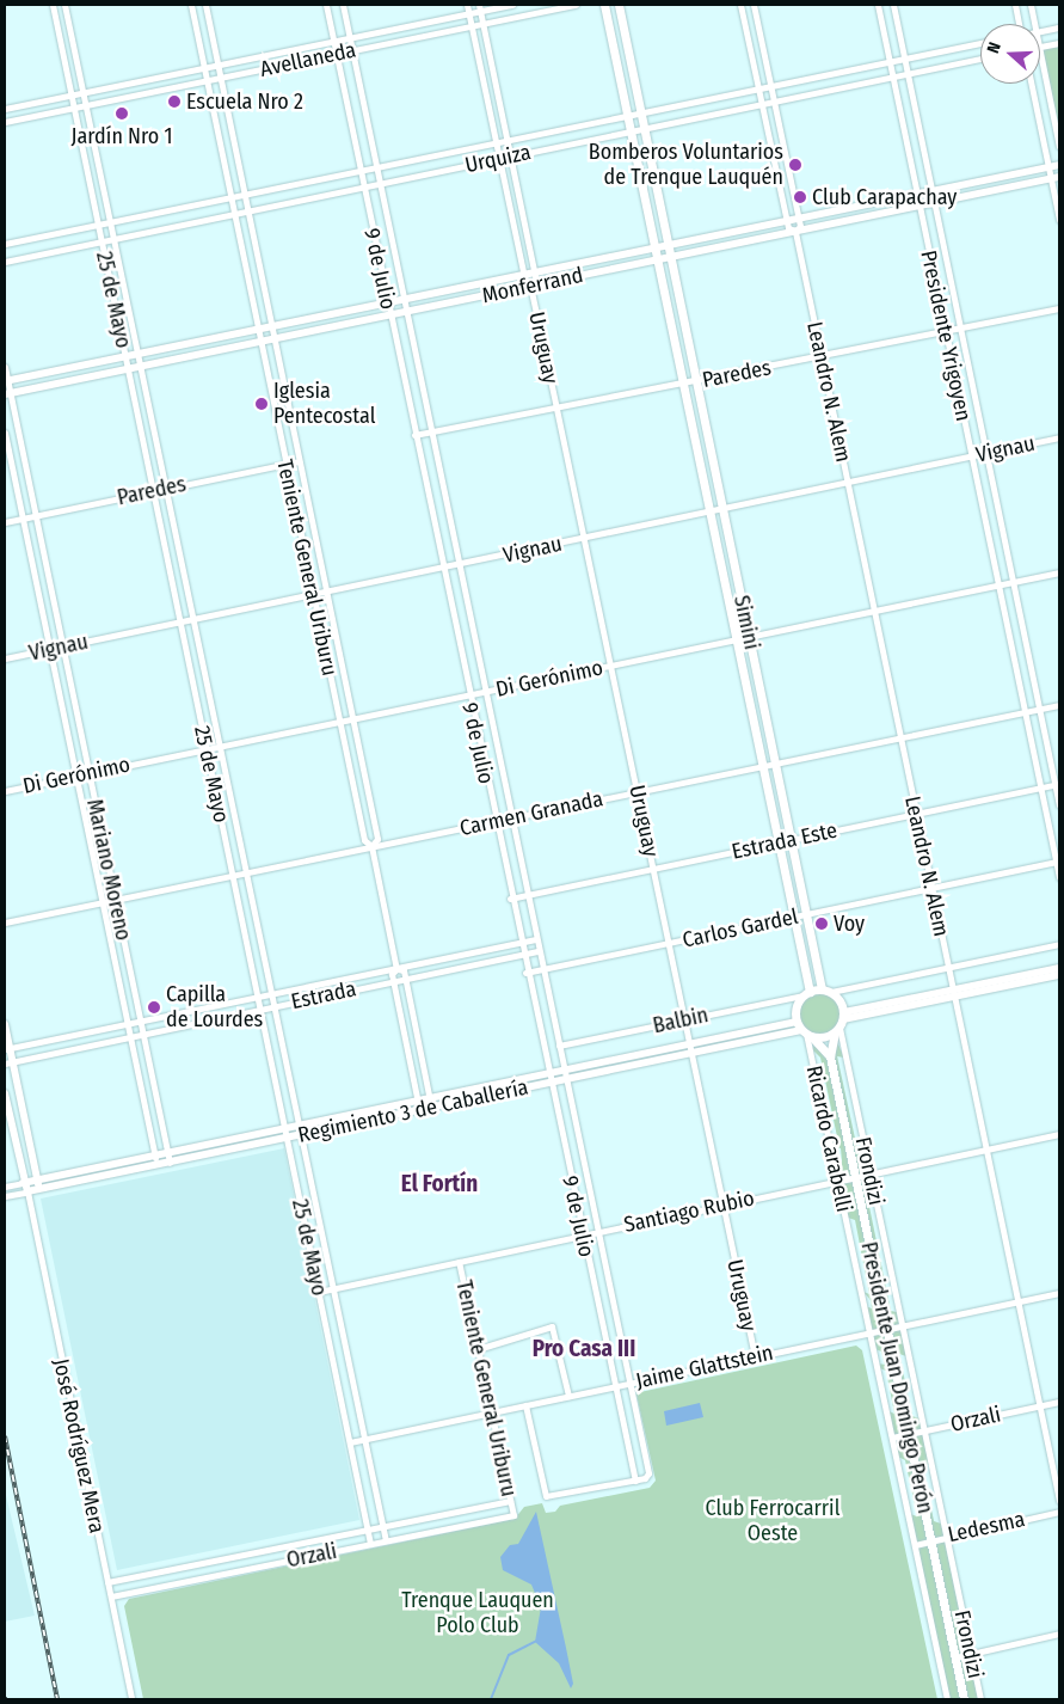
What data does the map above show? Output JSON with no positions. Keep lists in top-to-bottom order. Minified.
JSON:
{"streets":{"main road":["Simini","Presidente Juan Domingo Perón"],"street":["Avellaneda","Urquiza","9 de Julio","Monferrand","25 de Mayo","Presidente Yrigoyen","Uruguay","Paredes","Leandro N. Alem","Vignau","Teniente General Uriburu","Di Gerónimo","Carmen Granada","Estrada Este","Mariano Moreno","Carlos Gardel","Estrada","Balbin","Regimiento 3 de Caballería","Ricardo Carabelli","Frondizi","Santiago Rubio","Jaime Glattstein","Orzali","José Rodríguez Mera","Ledesma"]},"crossings":[["Avellaneda","9 de Julio"],["Avellaneda","25 de Mayo"],["Avellaneda","Uruguay"],["Avellaneda","Teniente General Uriburu"],["Urquiza","9 de Julio"],["Urquiza","25 de Mayo"],["Urquiza","Presidente Yrigoyen"],["Urquiza","Uruguay"],["Urquiza","Leandro N. Alem"],["Urquiza","Teniente General Uriburu"],["Urquiza","Simini"],["9 de Julio","Monferrand"],["9 de Julio","Paredes"],["9 de Julio","Vignau"],["9 de Julio","Di Gerónimo"],["9 de Julio","Carmen Granada"],["9 de Julio","Estrada Este"],["9 de Julio","Carlos Gardel"],["9 de Julio","Estrada"],["9 de Julio","Balbin"],["9 de Julio","Regimiento 3 de Caballería"],["9 de Julio","Santiago Rubio"],["9 de Julio","Jaime Glattstein"],["Monferrand","25 de Mayo"],["Monferrand","Presidente Yrigoyen"],["Monferrand","Uruguay"],["Monferrand","Leandro N. Alem"],["Monferrand","Teniente General Uriburu"],["Monferrand","Simini"],["Monferrand","Mariano Moreno"],["25 de Mayo","Paredes"],["25 de Mayo","Vignau"],["25 de Mayo","Di Gerónimo"],["25 de Mayo","Carmen Granada"],["25 de Mayo","Estrada"],["25 de Mayo","Regimiento 3 de Caballería"],["25 de Mayo","Santiago Rubio"],["25 de Mayo","Jaime Glattstein"],["25 de Mayo","Orzali"],["Presidente Yrigoyen","Paredes"],["Presidente Yrigoyen","Vignau"],["Presidente Yrigoyen","Di Gerónimo"],["Presidente Yrigoyen","Carmen Granada"],["Presidente Yrigoyen","Estrada Este"],["Presidente Yrigoyen","Carlos Gardel"],["Uruguay","Paredes"],["Uruguay","Vignau"],["Uruguay","Di Gerónimo"],["Uruguay","Carmen Granada"],["Uruguay","Estrada Este"],["Uruguay","Carlos Gardel"],["Uruguay","Balbin"],["Uruguay","Regimiento 3 de Caballería"],["Uruguay","Santiago Rubio"],["Uruguay","Jaime Glattstein"],["Paredes","Leandro N. Alem"],["Paredes","Teniente General Uriburu"],["Paredes","Simini"],["Paredes","Mariano Moreno"],["Leandro N. Alem","Vignau"],["Leandro N. Alem","Di Gerónimo"],["Leandro N. Alem","Carmen Granada"],["Leandro N. Alem","Estrada Este"],["Leandro N. Alem","Carlos Gardel"],["Leandro N. Alem","Santiago Rubio"],["Leandro N. Alem","Jaime Glattstein"],["Leandro N. Alem","Orzali"],["Vignau","Teniente General Uriburu"],["Vignau","Simini"],["Vignau","Mariano Moreno"],["Teniente General Uriburu","Di Gerónimo"],["Teniente General Uriburu","Carmen Granada"],["Teniente General Uriburu","Estrada"],["Teniente General Uriburu","Santiago Rubio"],["Teniente General Uriburu","Jaime Glattstein"],["Teniente General Uriburu","Orzali"],["Simini","Di Gerónimo"],["Simini","Carmen Granada"],["Simini","Estrada Este"],["Simini","Carlos Gardel"],["Simini","Balbin"],["Simini","Regimiento 3 de Caballería"],["Simini","Ricardo Carabelli"],["Simini","Frondizi"],["Simini","Presidente Juan Domingo Perón"],["Di Gerónimo","Mariano Moreno"],["Carmen Granada","Mariano Moreno"],["Mariano Moreno","Estrada"],["Mariano Moreno","Regimiento 3 de Caballería"],["Balbin","Regimiento 3 de Caballería"],["Balbin","Ricardo Carabelli"],["Balbin","Frondizi"],["Balbin","Presidente Juan Domingo Perón"],["Regimiento 3 de Caballería","Ricardo Carabelli"],["Regimiento 3 de Caballería","Frondizi"],["Regimiento 3 de Caballería","Presidente Juan Domingo Perón"],["Regimiento 3 de Caballería","José Rodríguez Mera"],["Ricardo Carabelli","Frondizi"],["Ricardo Carabelli","Santiago Rubio"],["Ricardo Carabelli","Jaime Glattstein"],["Ricardo Carabelli","Presidente Juan Domingo Perón"],["Ricardo Carabelli","Orzali"],["Ricardo Carabelli","Ledesma"],["Frondizi","Santiago Rubio"],["Frondizi","Jaime Glattstein"],["Frondizi","Presidente Juan Domingo Perón"],["Frondizi","Orzali"],["Frondizi","Ledesma"],["Santiago Rubio","Presidente Juan Domingo Perón"],["Jaime Glattstein","Presidente Juan Domingo Perón"],["Presidente Juan Domingo Perón","Orzali"],["Presidente Juan Domingo Perón","Ledesma"],["Orzali","José Rodríguez Mera"]],"districts":["El Fortín","Pro Casa III"],"parks":["Club Ferrocarril Oeste","Trenque Lauquen Polo Club"],"places":["Escuela Nro 2","Jardín Nro 1","Bomberos Voluntarios de Trenque Lauquén","Club Carapachay","Iglesia Pentecostal","Voy","Capilla de Lourdes"],"north":"left"}
